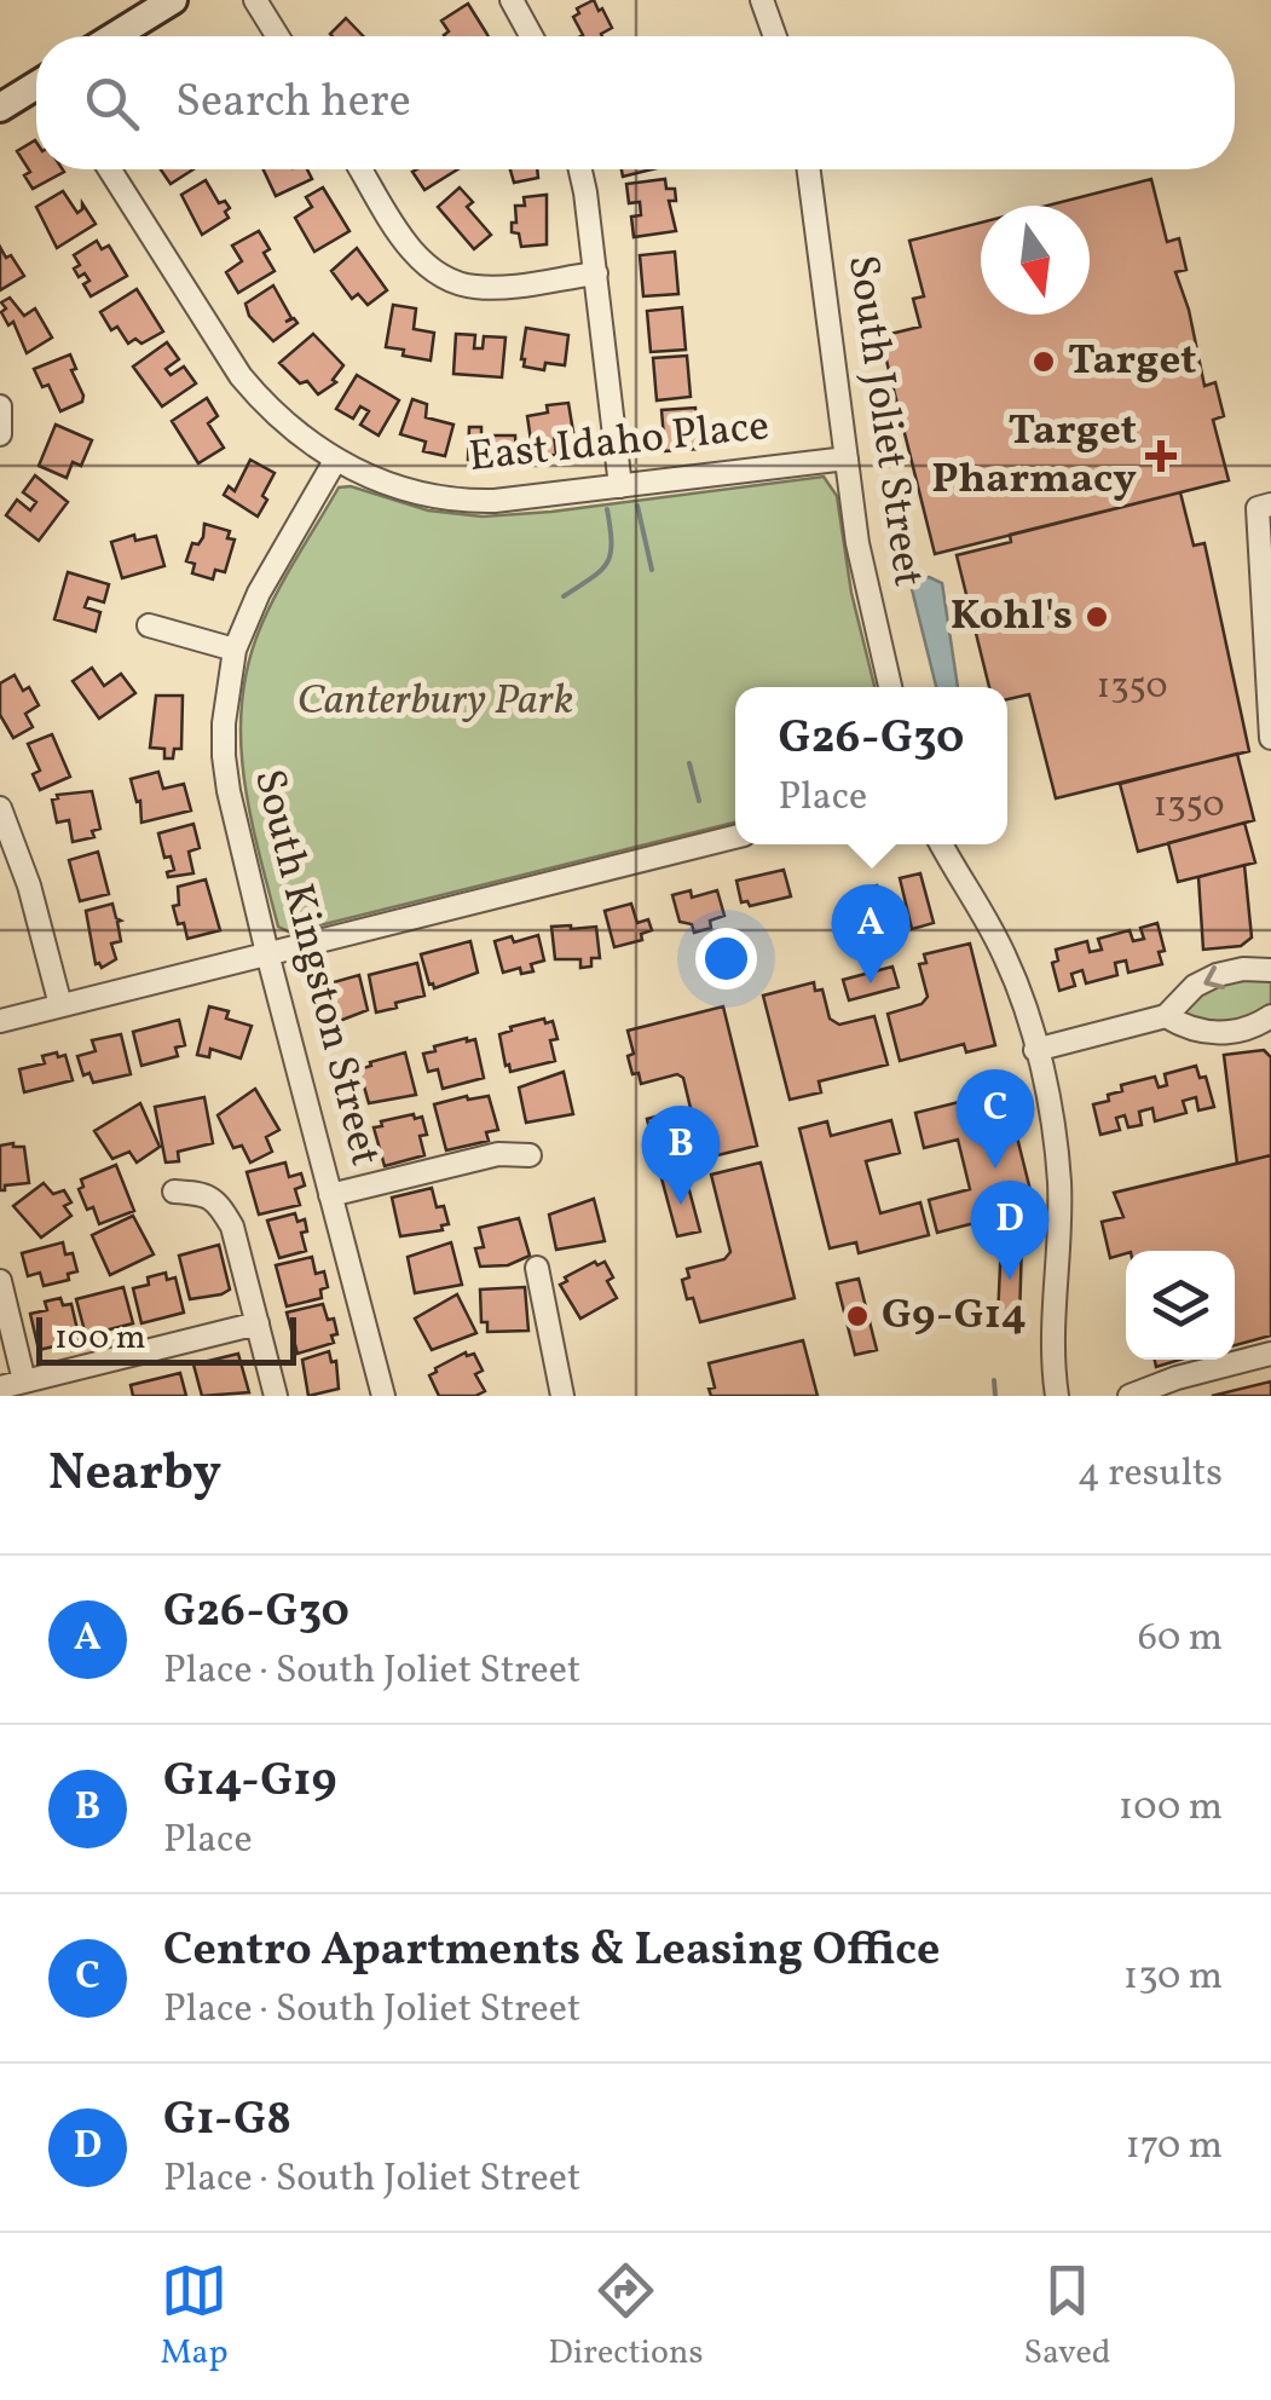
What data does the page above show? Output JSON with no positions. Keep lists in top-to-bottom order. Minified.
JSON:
{"streets":{"street":["South Joliet Street","East Idaho Place","South Kingston Street"]},"crossings":[["South Joliet Street","East Idaho Place"],["East Idaho Place","South Kingston Street"]],"parks":["Canterbury Park"],"places":{"other":["Target","Kohl's","G9-G14"],"health":["Target Pharmacy"]},"house_numbers":["1350","1350"],"scale_bar":"100 m","north":"bottom","page":{"search":"Search here","popup":["G26-G30","Place"],"pins":["A","C","B","D"],"scale":"100 m","heading":["Nearby","4 results"],"list":[{"mark":"A","name":"G26-G30","note":"Place · South Joliet Street","value":"60 m"},{"mark":"B","name":"G14-G19","note":"Place","value":"100 m"},{"mark":"C","name":"Centro Apartments & Leasing Office","note":"Place · South Joliet Street","value":"130 m"},{"mark":"D","name":"G1-G8","note":"Place · South Joliet Street","value":"170 m"}],"nav":["Map","Directions","Saved"]}}
